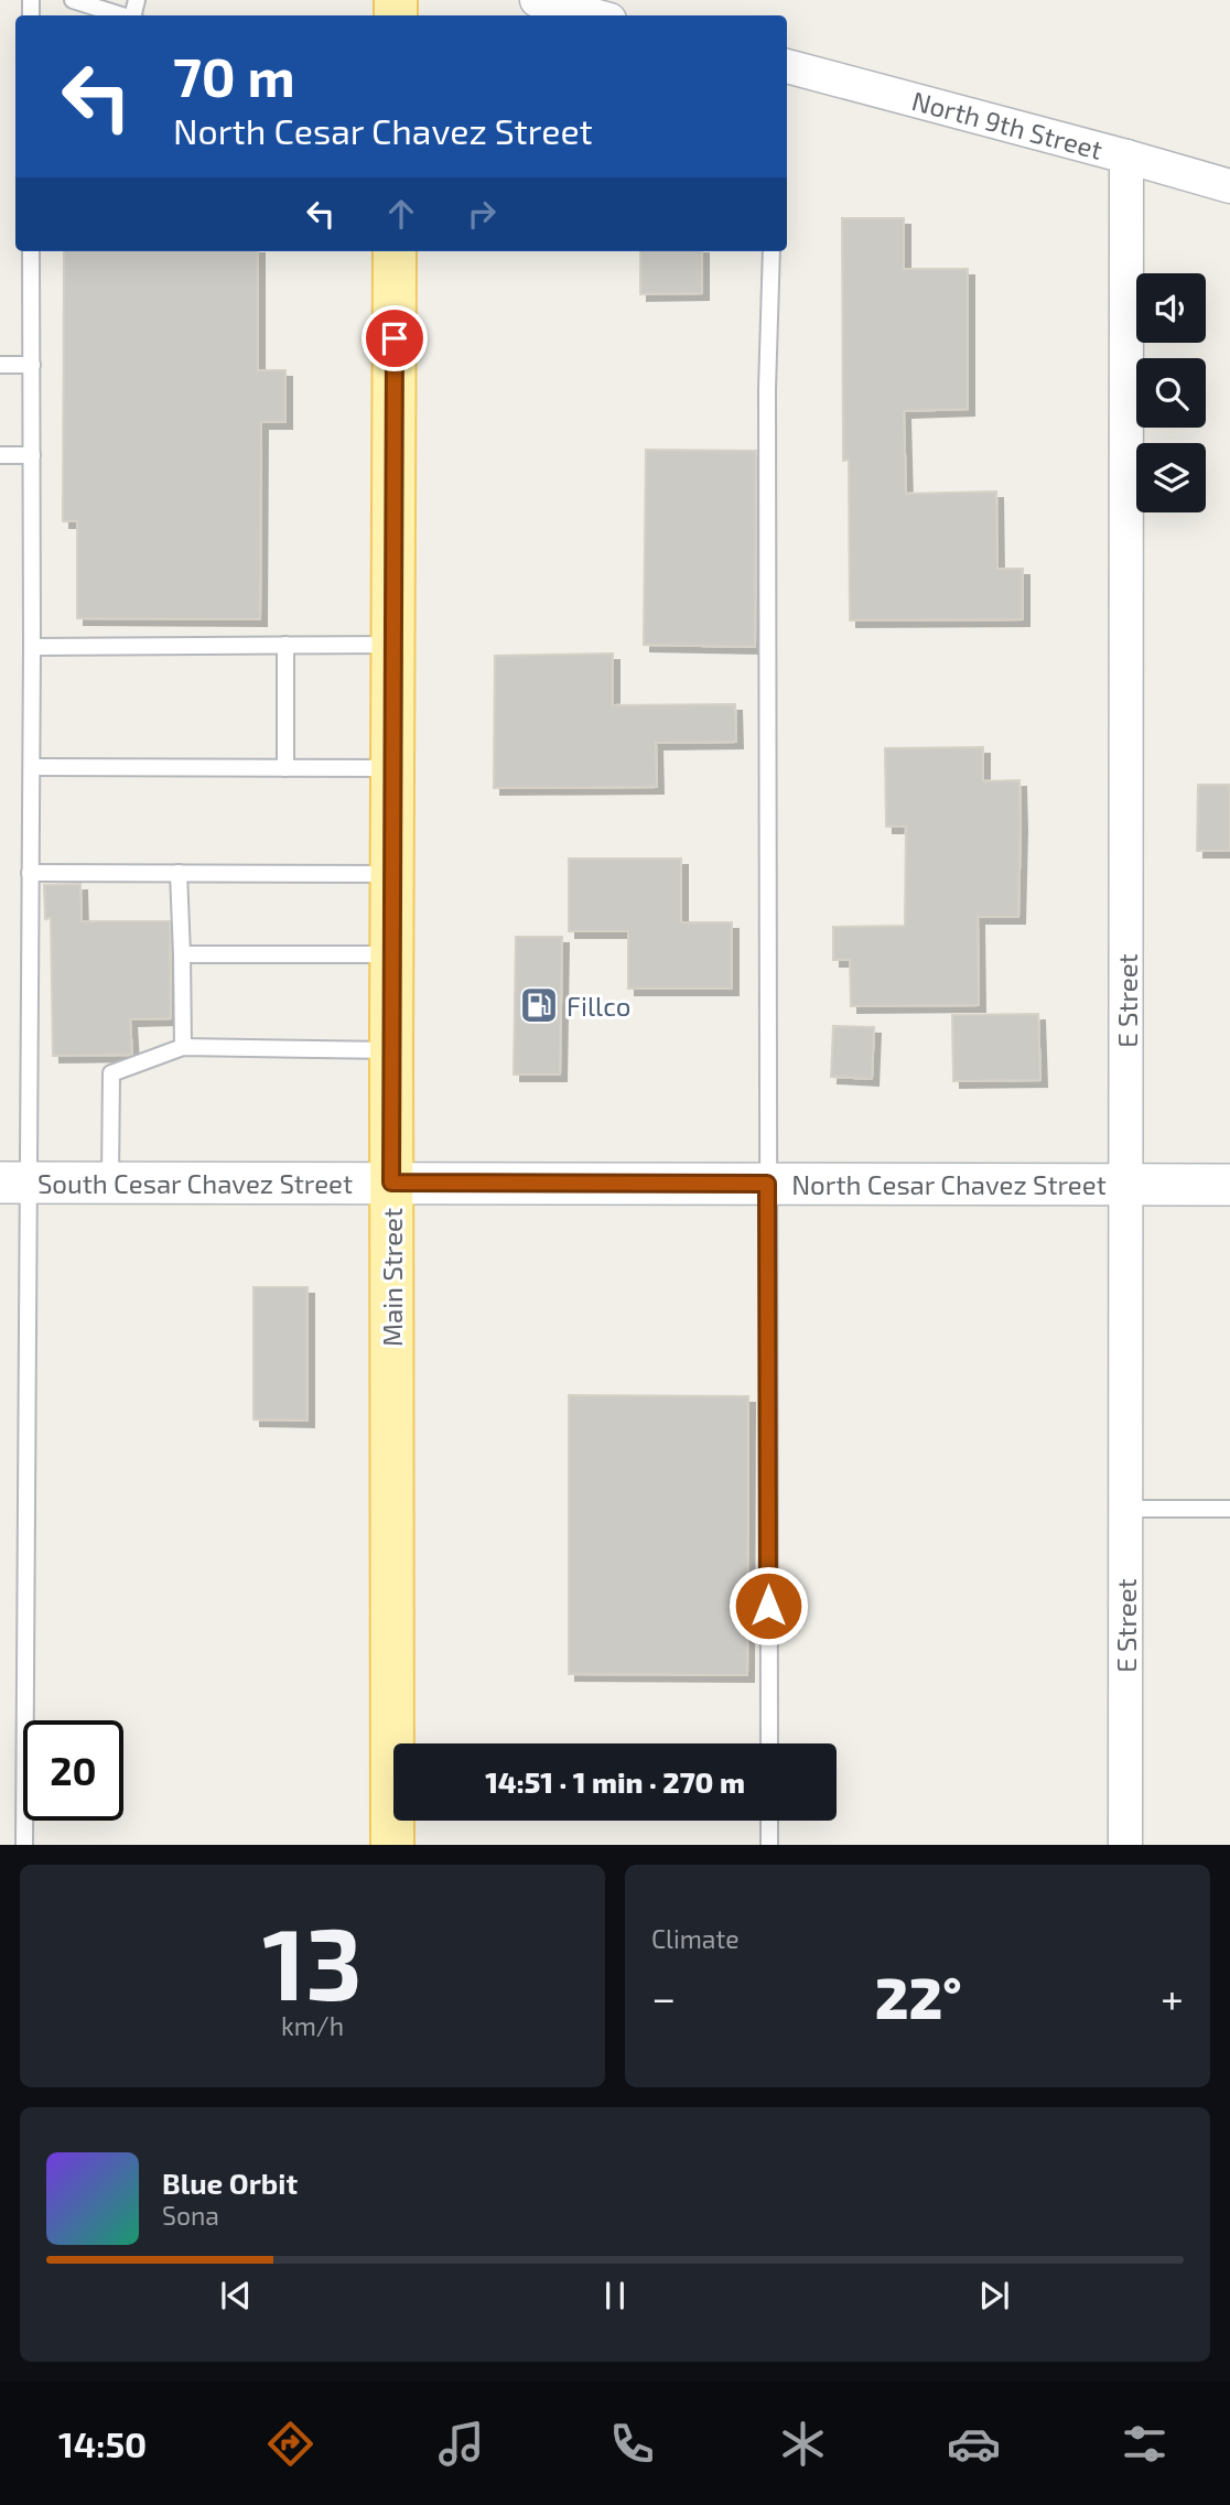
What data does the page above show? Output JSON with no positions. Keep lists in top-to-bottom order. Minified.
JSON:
{"streets":{"main road":["Main Street"],"street":["North 9th Street","E Street","South Cesar Chavez Street","North Cesar Chavez Street"]},"crossings":[["North 9th Street","E Street"],["E Street","North Cesar Chavez Street"],["South Cesar Chavez Street","North Cesar Chavez Street"],["South Cesar Chavez Street","Main Street"],["North Cesar Chavez Street","Main Street"]],"places":{"fuel station":["Fillco"]},"page":{"turn":["70 m","North Cesar Chavez Street"],"limit":"20","trip":"14:51 · 1 min · 270 m","tile":[["13","km/h"],"Climate"],"heat":["−","22°","+"],"song":["Blue Orbit","Sona"],"tabs":"14:50"}}
